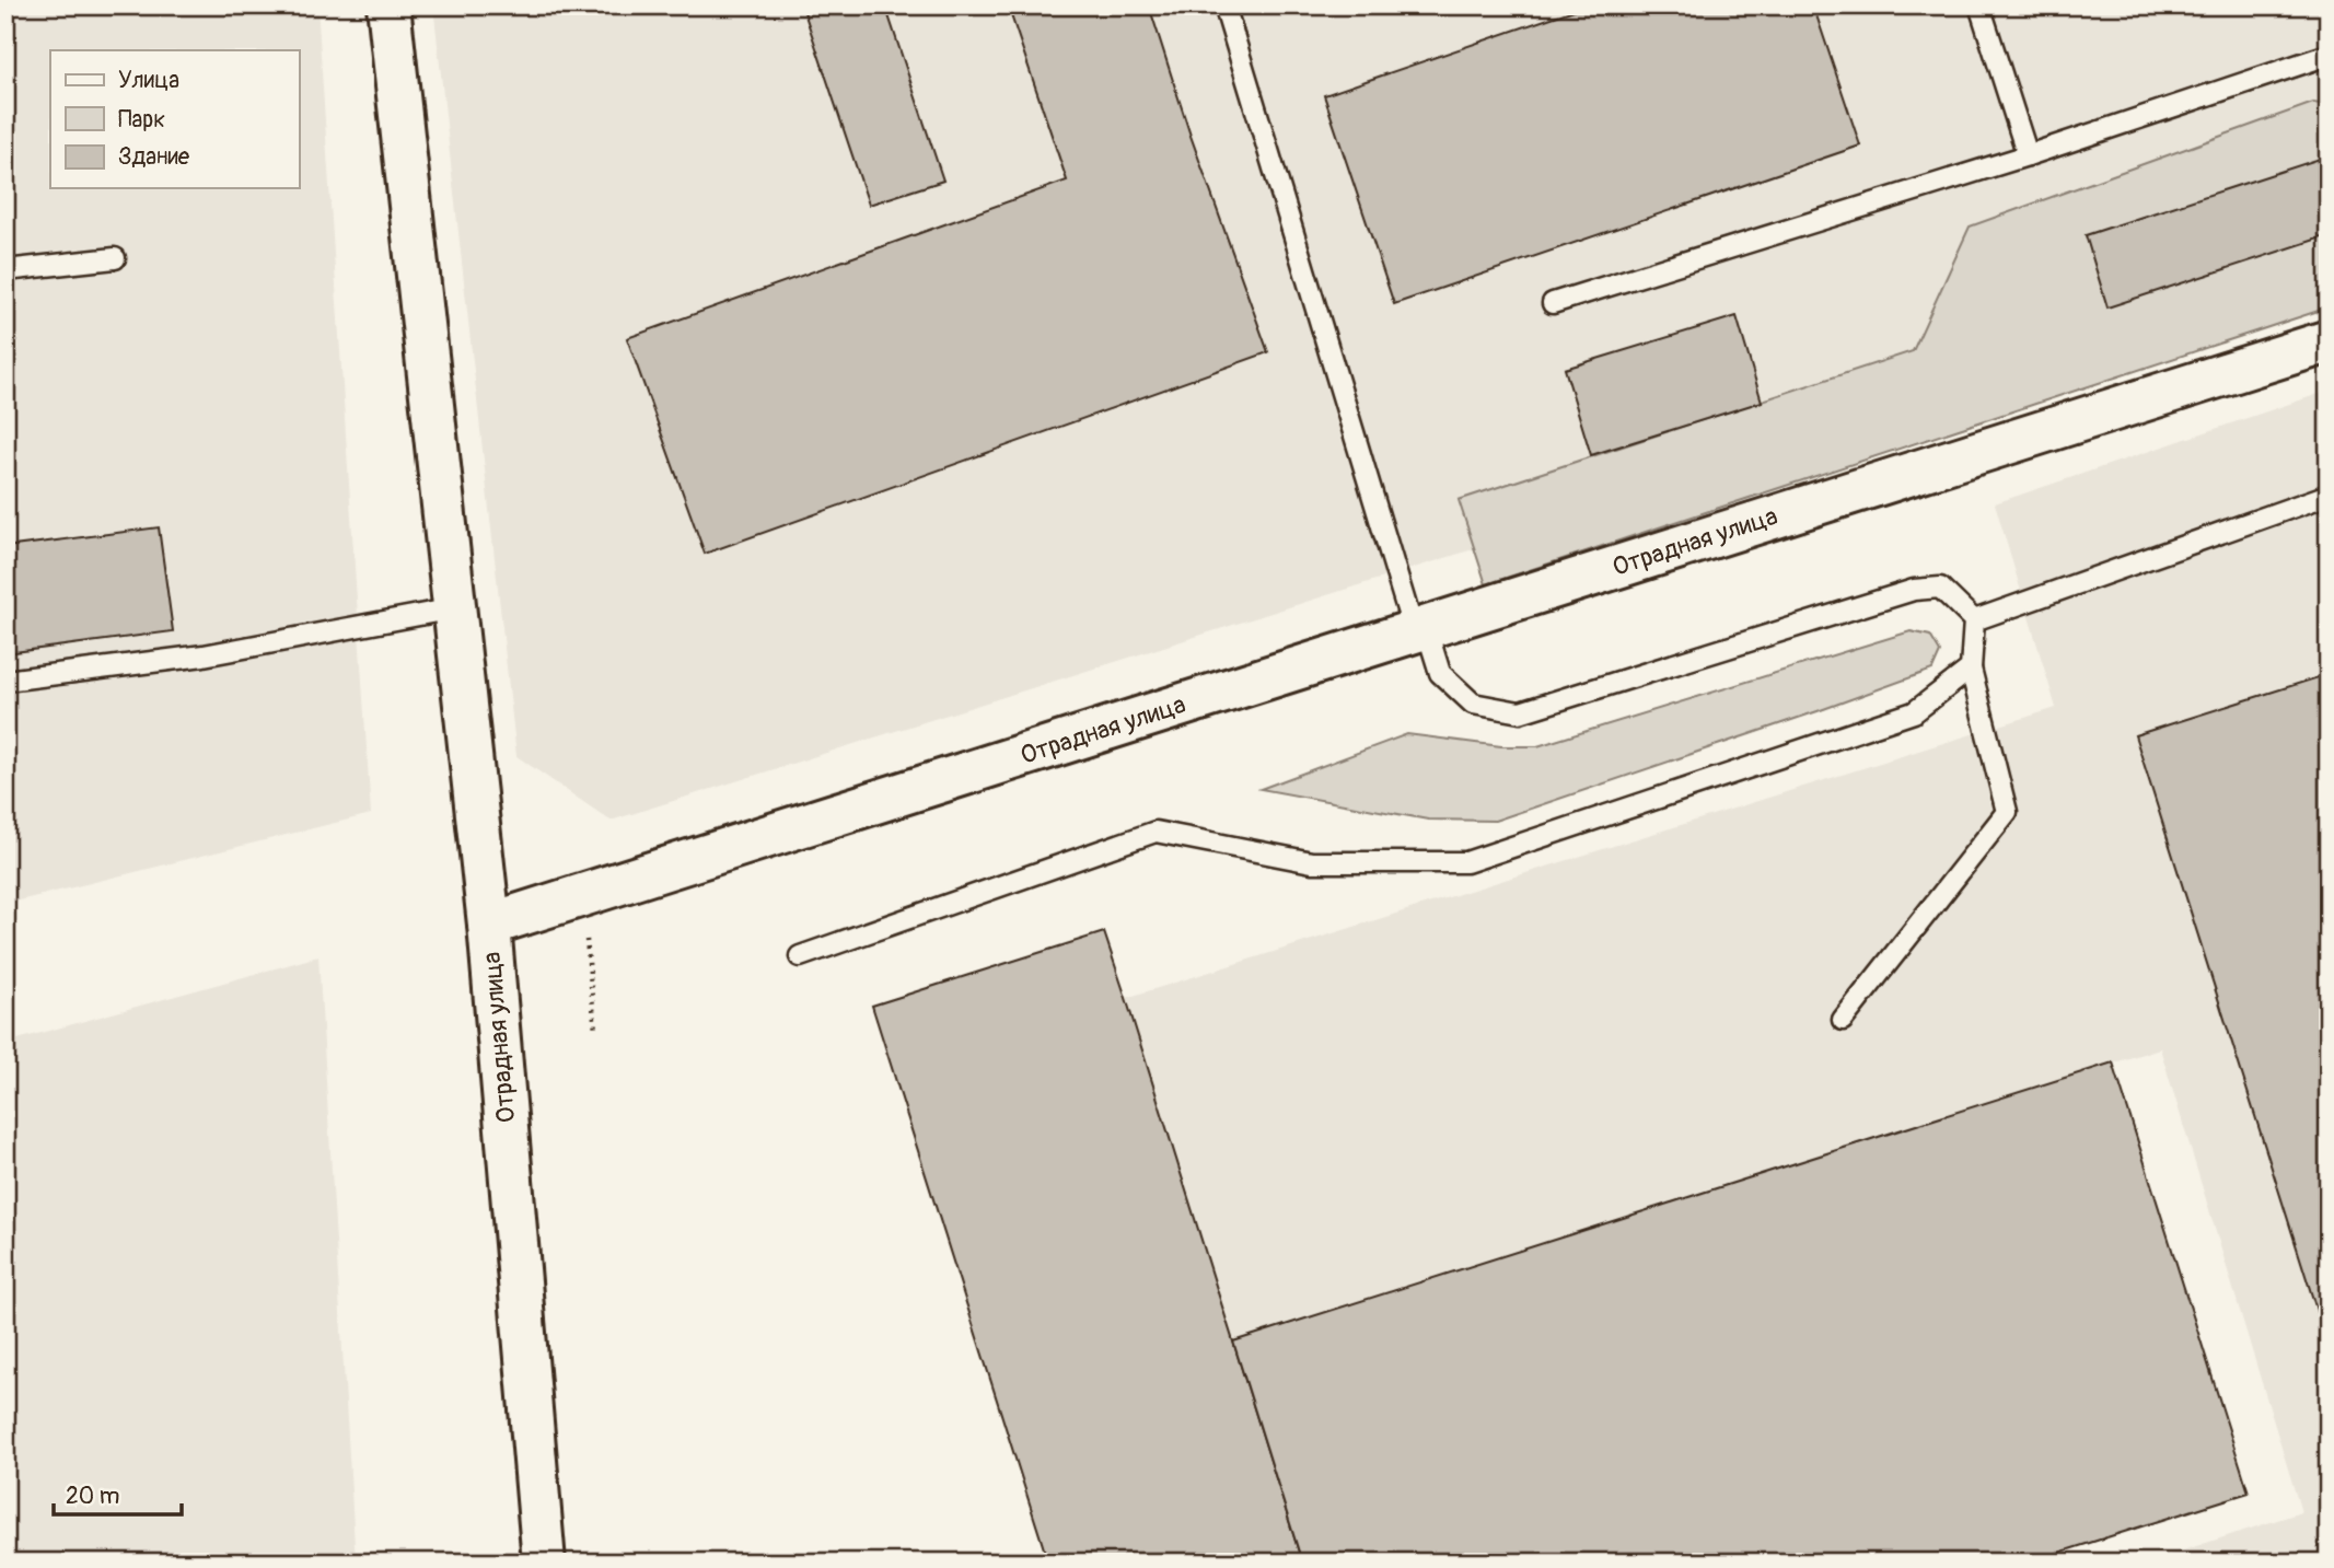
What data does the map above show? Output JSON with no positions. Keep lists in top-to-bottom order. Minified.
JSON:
{"streets":{"main road":["Отрадная улица"]},"legend":["Улица","Парк","Здание"],"scale_bar":"20 m"}
